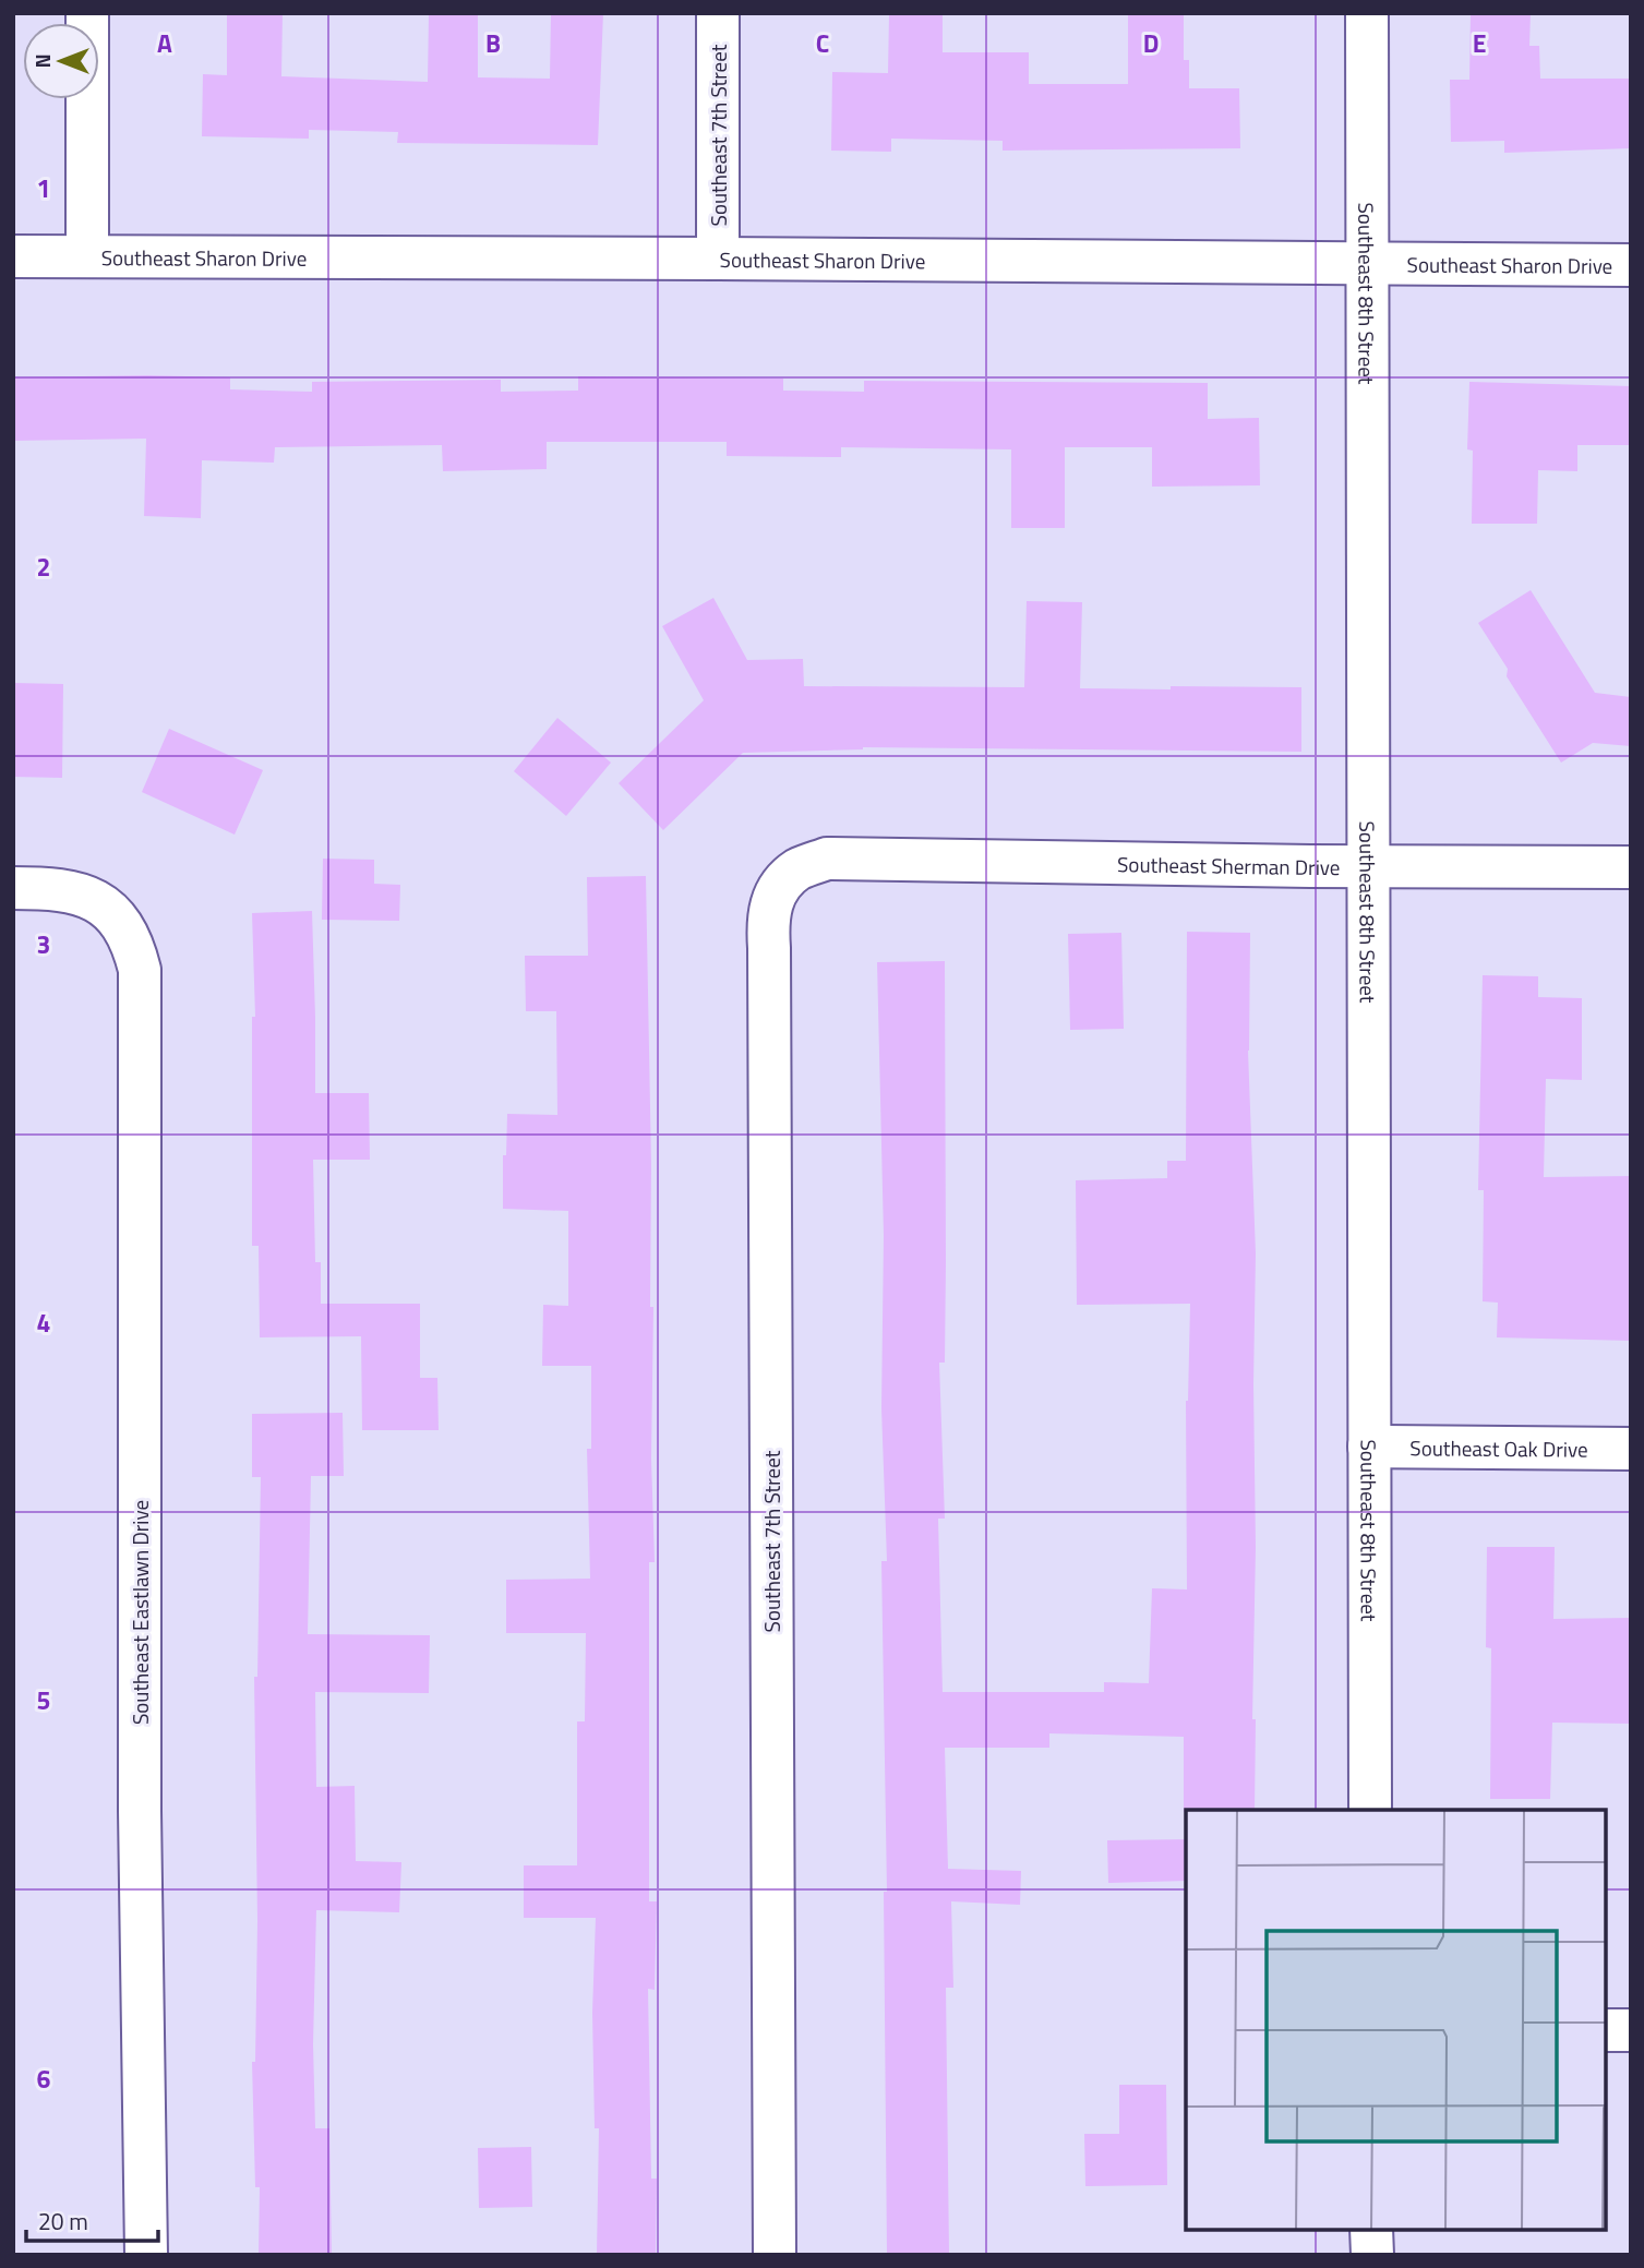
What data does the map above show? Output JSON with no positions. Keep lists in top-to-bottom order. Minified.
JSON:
{"streets":{"street":["Southeast 7th Street","Southeast Sharon Drive","Southeast 8th Street","Southeast Sherman Drive","Southeast Oak Drive","Southeast Eastlawn Drive"]},"crossings":[["Southeast 7th Street","Southeast Sharon Drive"],["Southeast 7th Street","Southeast Sherman Drive"],["Southeast Sharon Drive","Southeast 8th Street"],["Southeast 8th Street","Southeast Sherman Drive"],["Southeast 8th Street","Southeast Oak Drive"]],"scale_bar":"20 m","north":"left","grid":{"columns":["A","B","C","D","E"],"rows":["1","2","3","4","5","6"]}}
